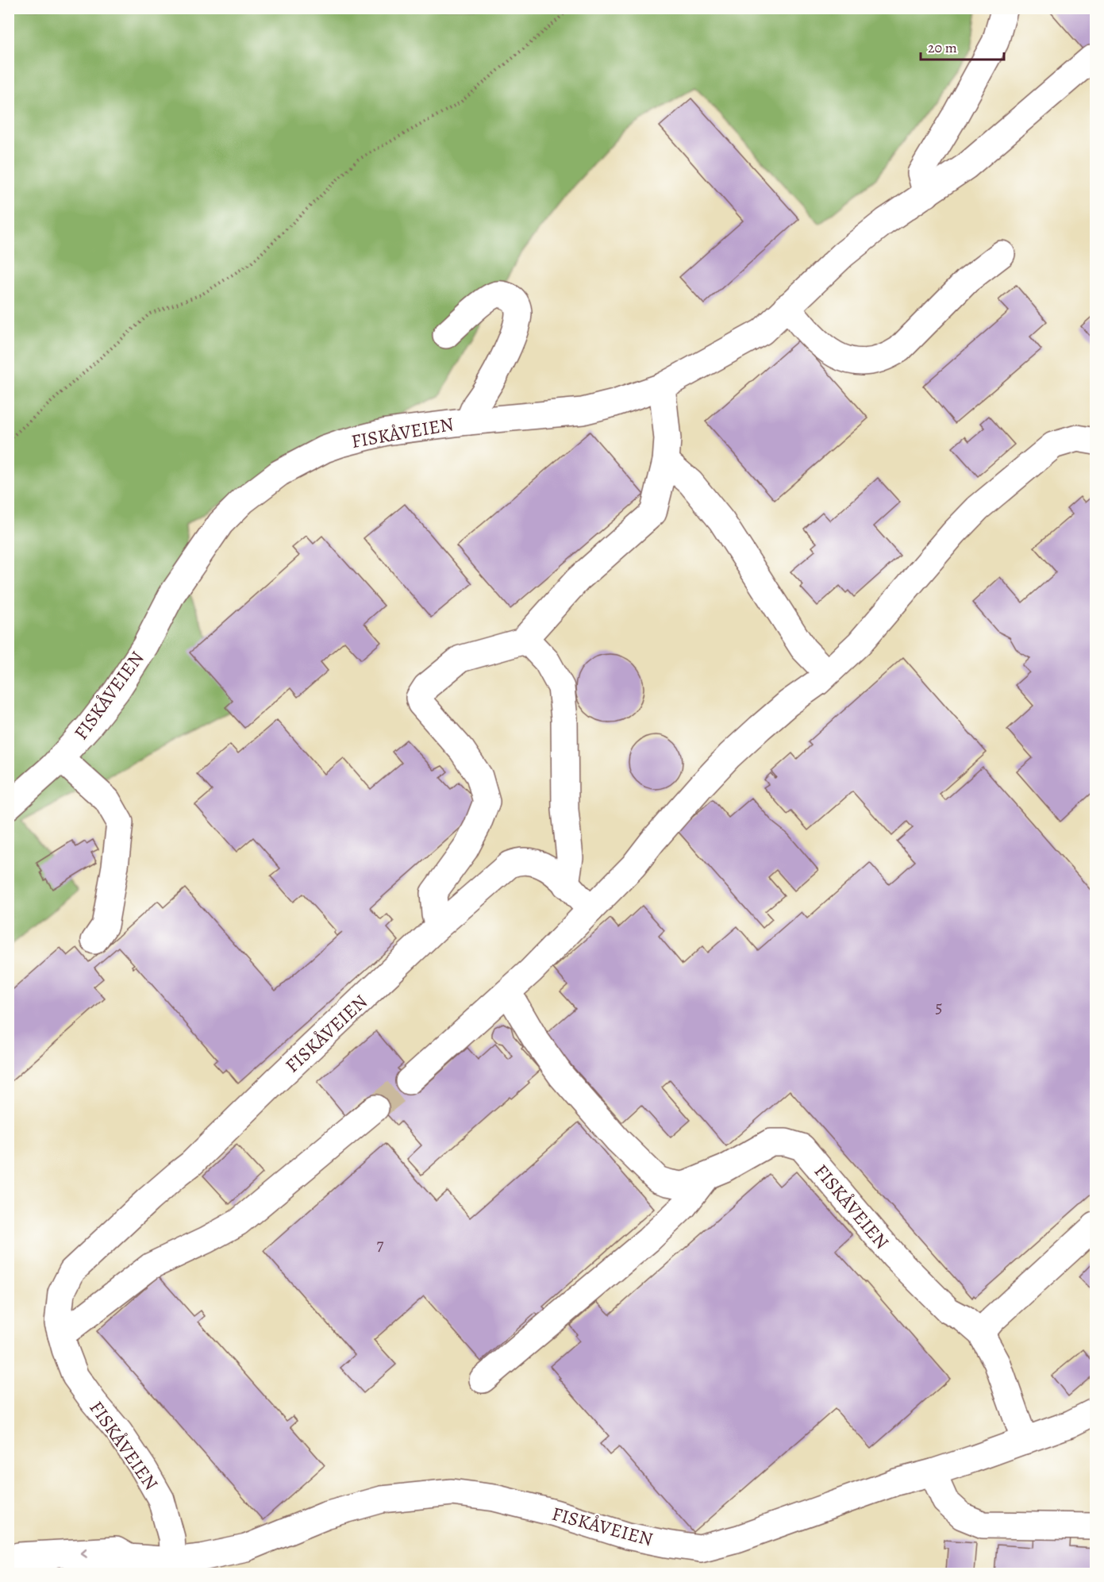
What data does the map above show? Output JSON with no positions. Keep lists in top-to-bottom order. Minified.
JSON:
{"streets":{"lane":["FISKÅVEIEN"]},"house_numbers":["5","7"],"scale_bar":"20 m"}
